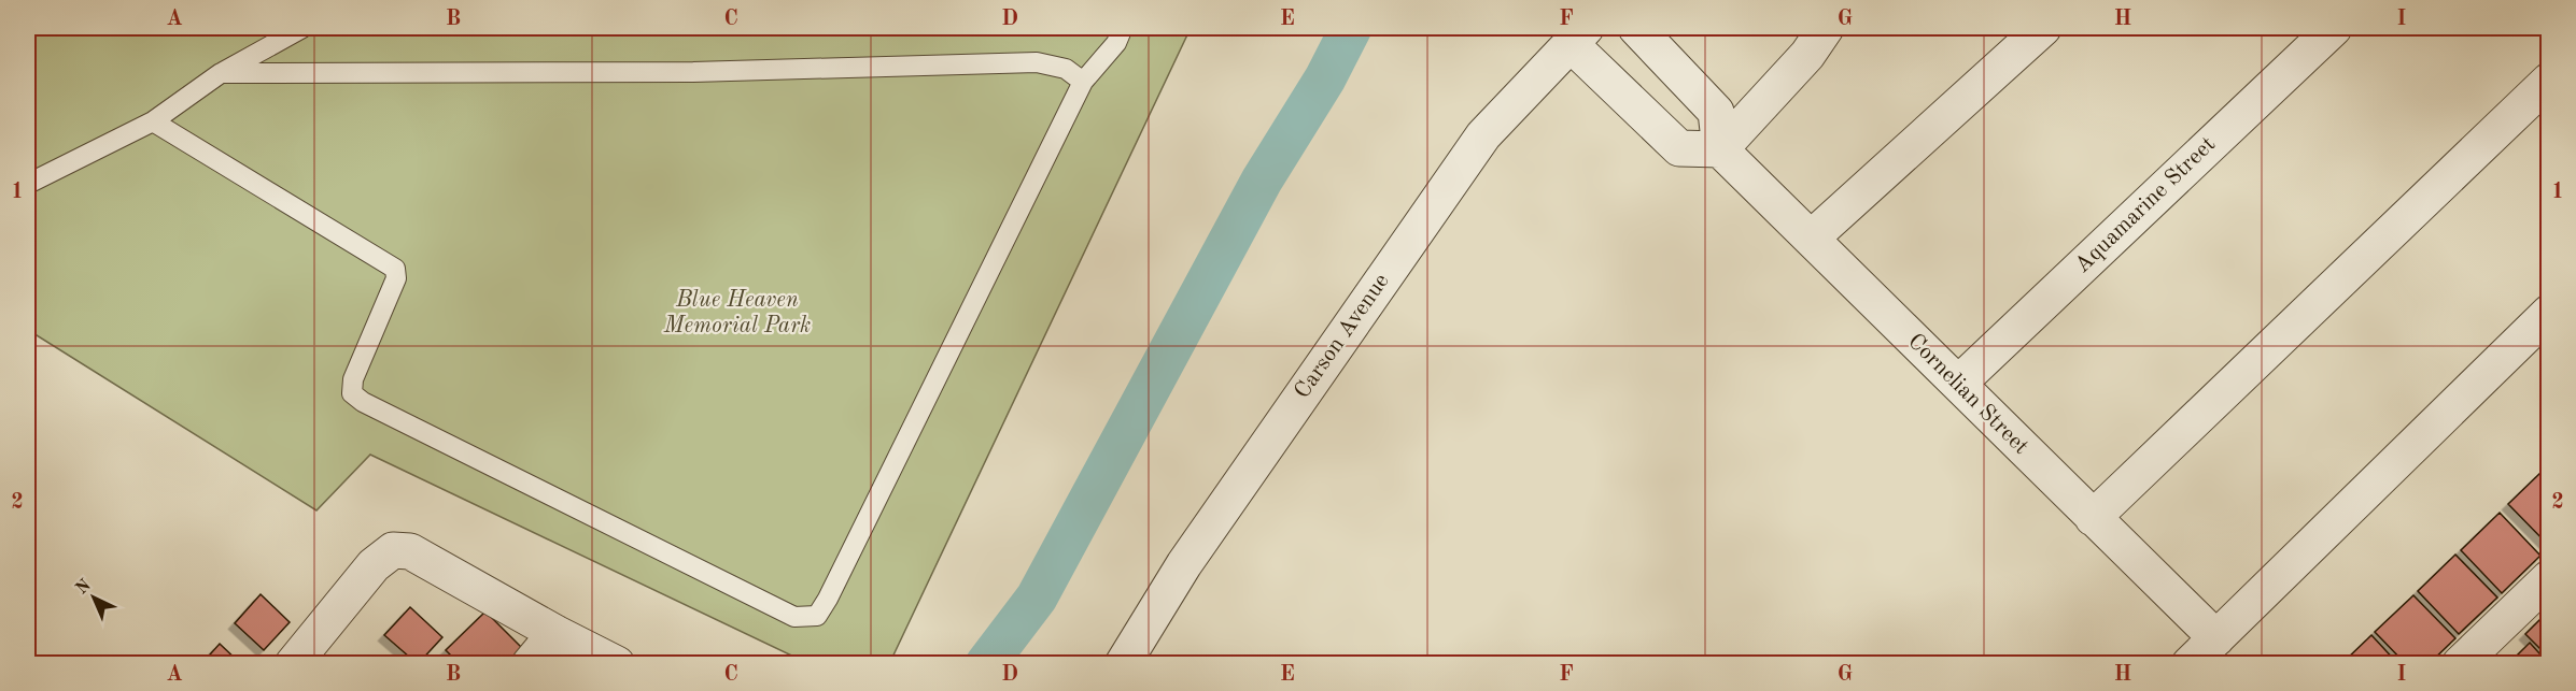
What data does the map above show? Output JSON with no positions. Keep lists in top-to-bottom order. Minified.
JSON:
{"streets":{"street":["Aquamarine Street","Carson Avenue","Cornelian Street"]},"crossings":[["Aquamarine Street","Cornelian Street"]],"parks":["Blue Heaven Memorial Park"],"north":"top left","grid":{"columns":["A","B","C","D","E","F","G","H","I"],"rows":["1","2"]}}
